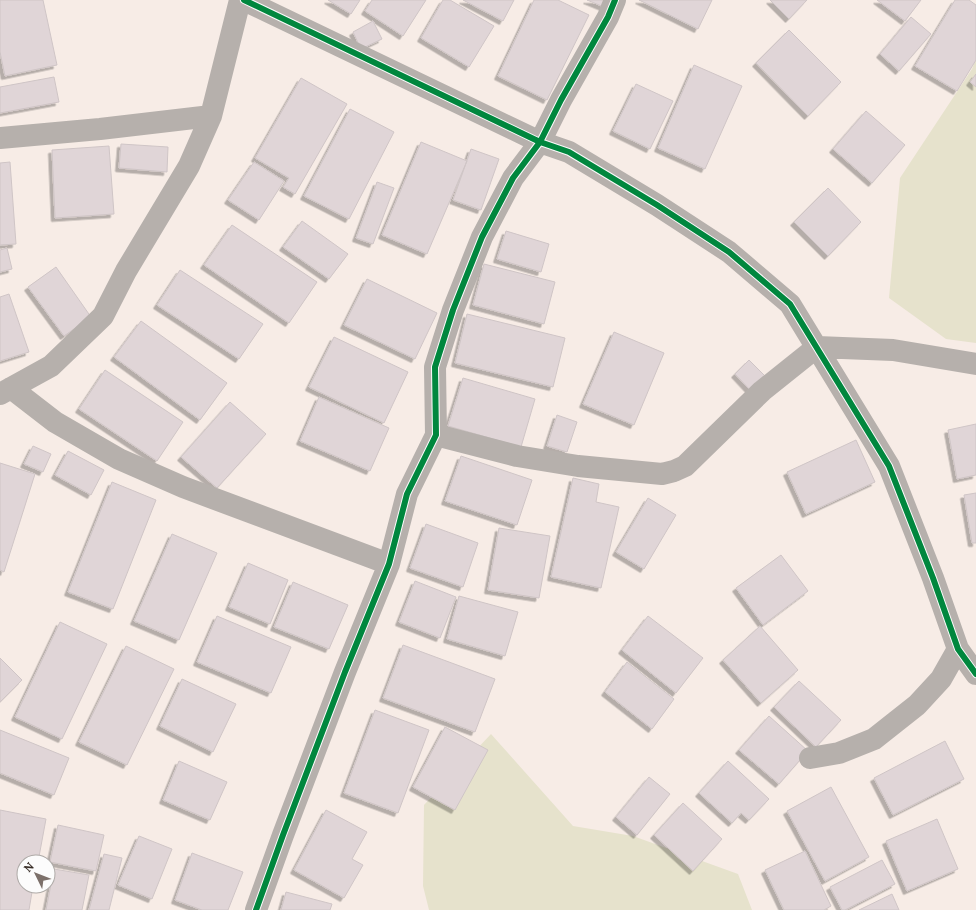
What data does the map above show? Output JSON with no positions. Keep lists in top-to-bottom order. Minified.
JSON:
{"north":"top left"}
